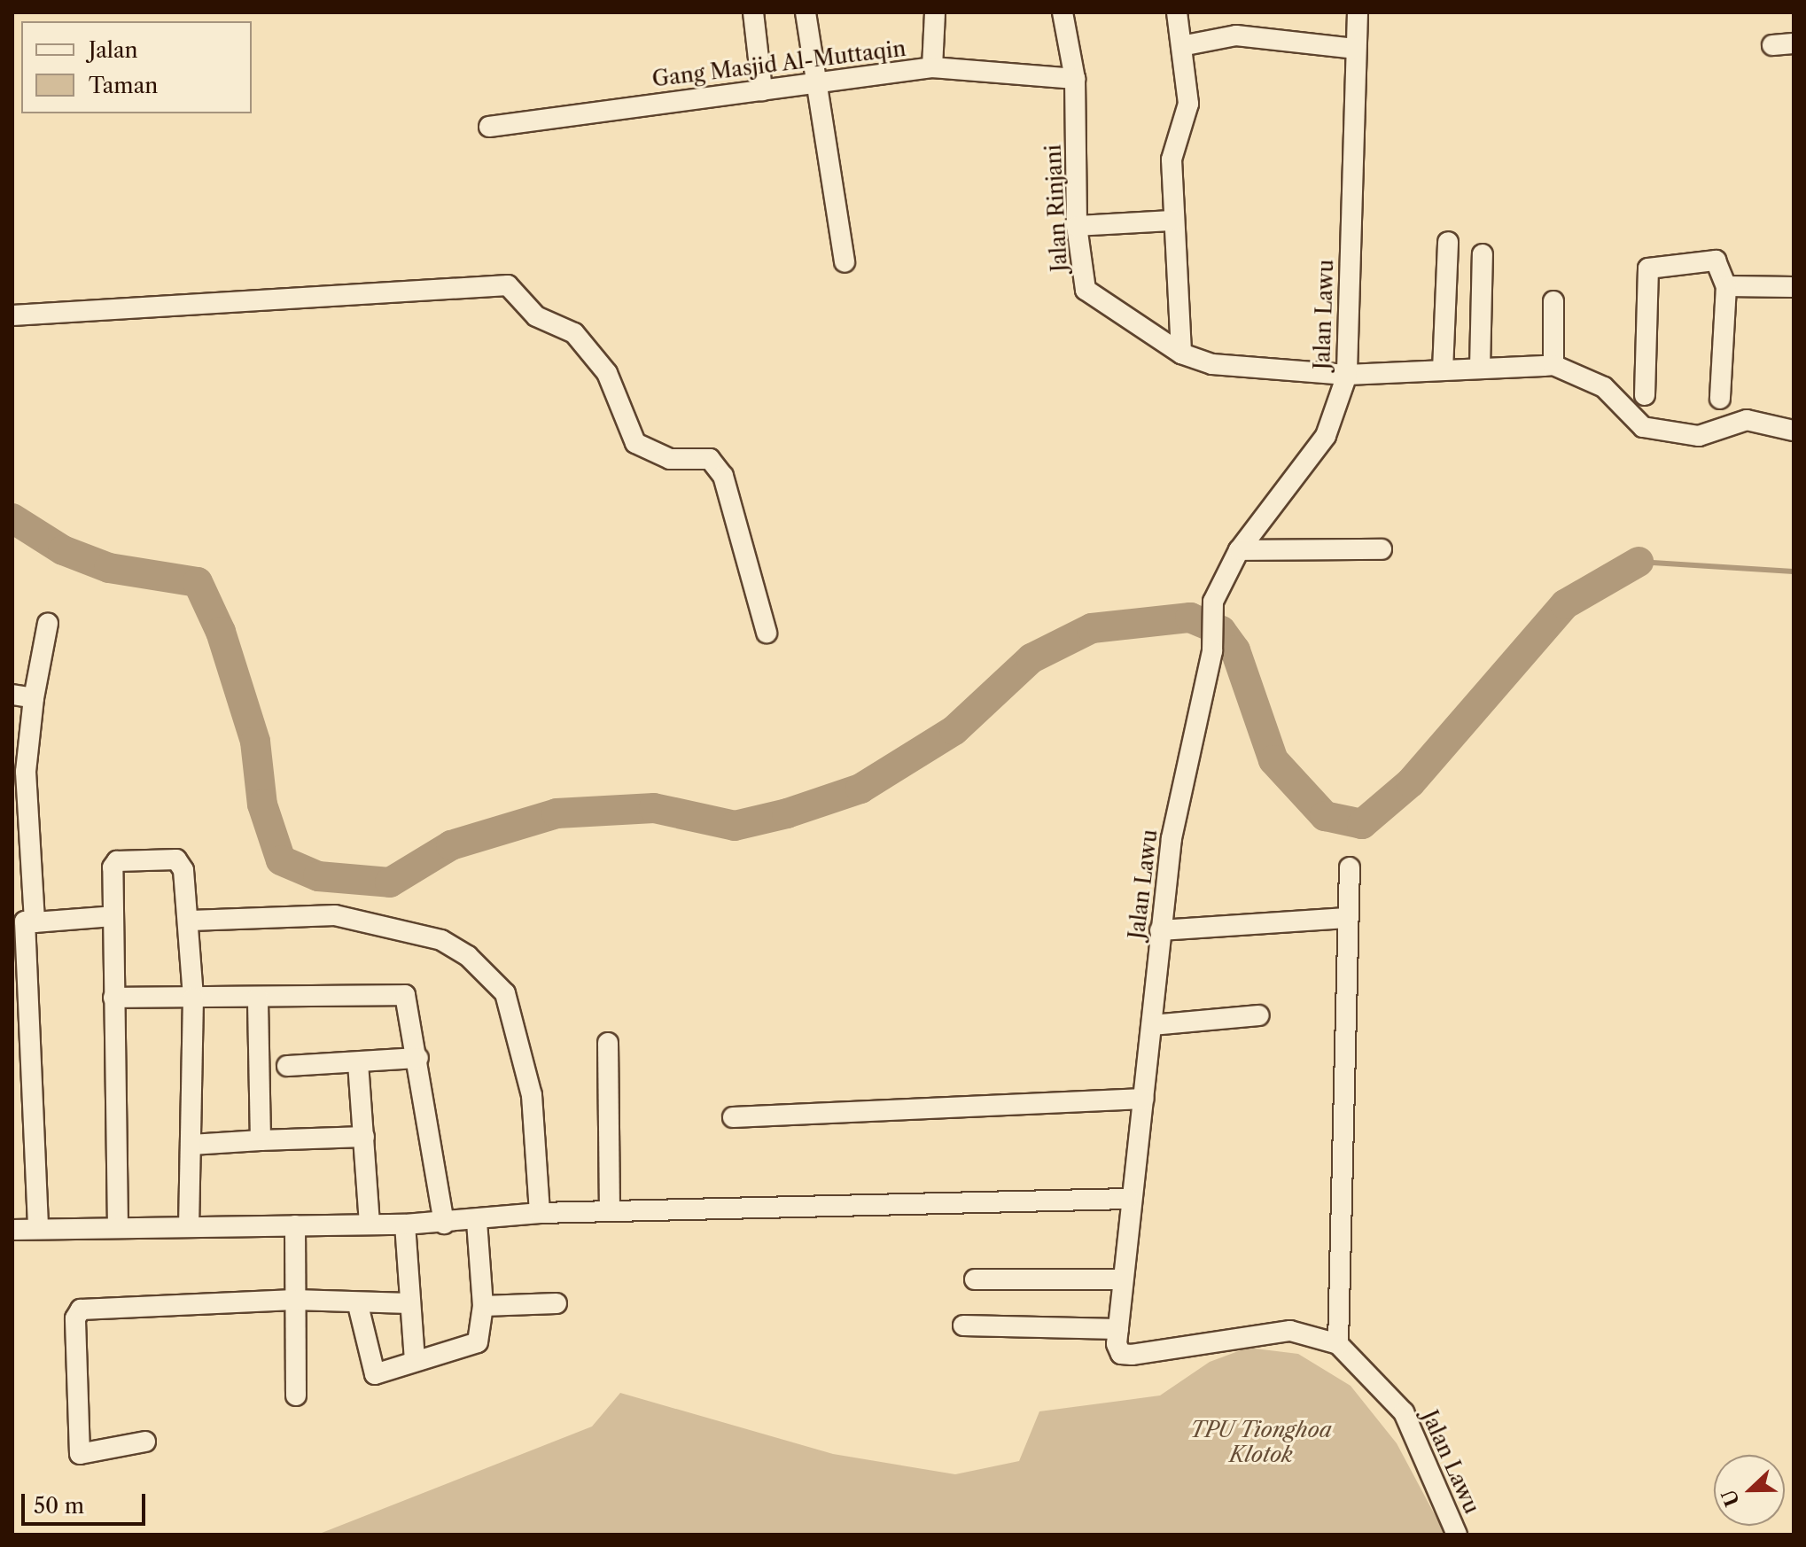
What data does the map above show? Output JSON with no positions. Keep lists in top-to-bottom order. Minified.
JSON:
{"streets":{"street":["Gang Masjid Al-Muttaqin","Jalan Rinjani","Jalan Lawu"]},"crossings":[["Gang Masjid Al-Muttaqin","Jalan Rinjani"],["Jalan Rinjani","Jalan Lawu"]],"parks":["TPU Tionghoa Klotok"],"legend":["Jalan","Taman"],"scale_bar":"50 m","north":"left"}
